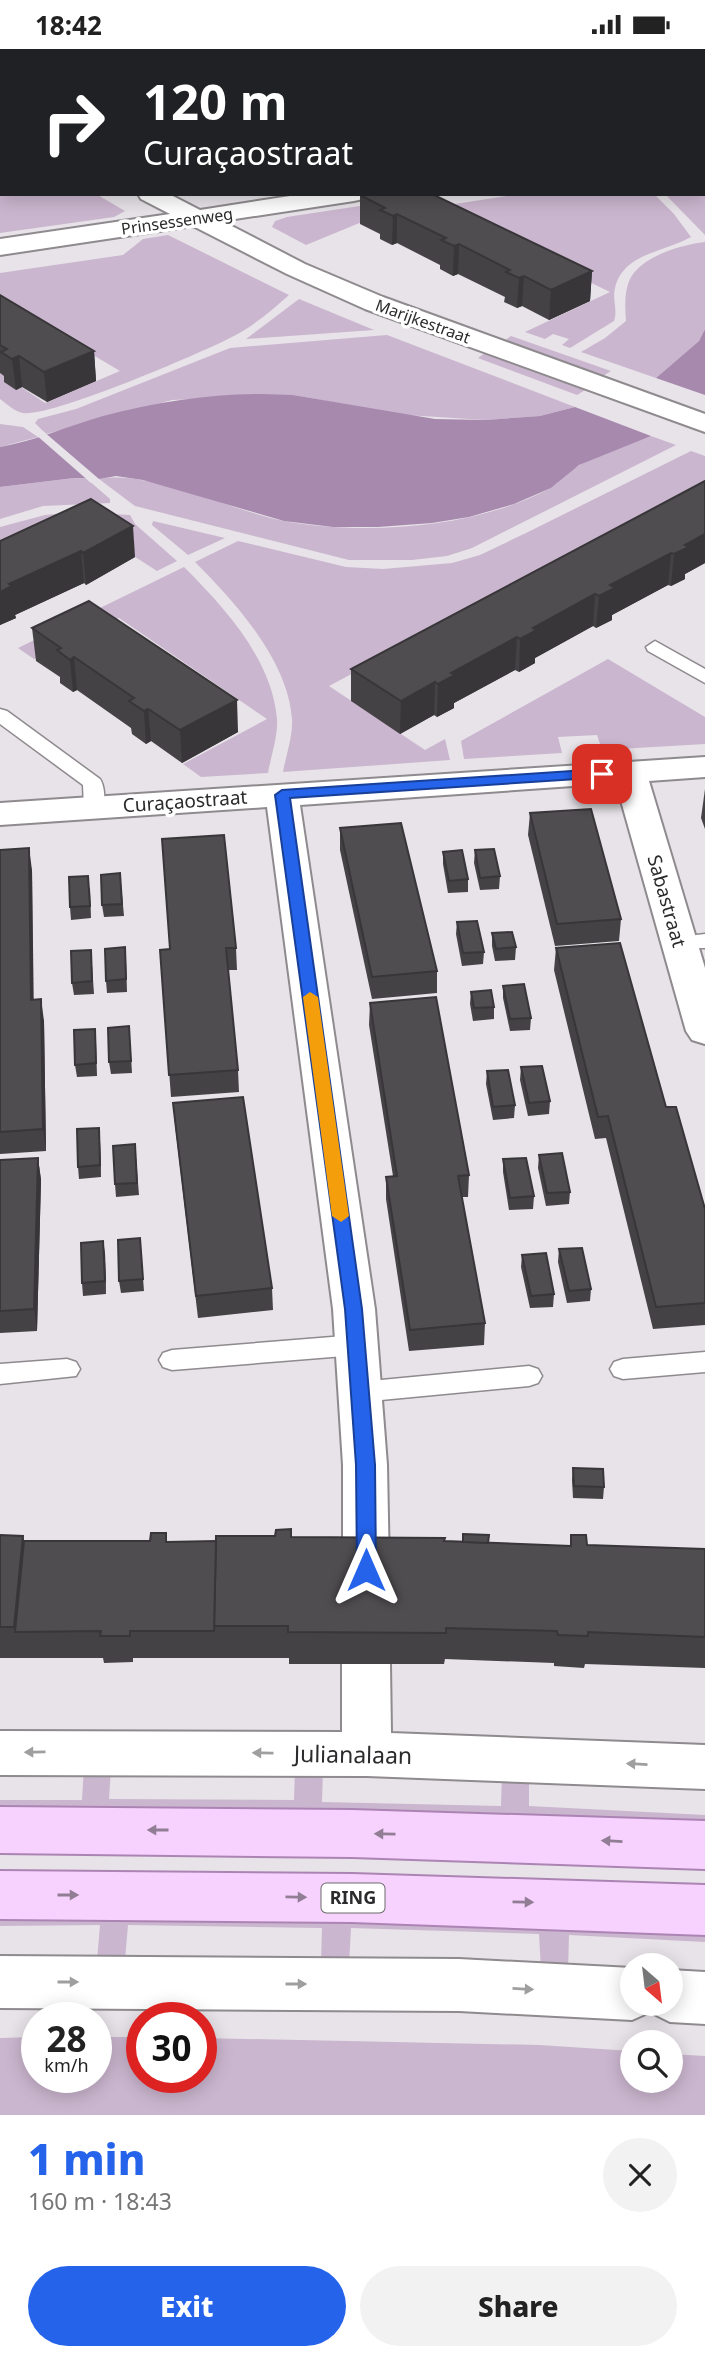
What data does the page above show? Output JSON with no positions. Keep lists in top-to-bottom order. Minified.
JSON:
{"streets":{"main road":["RING"],"street":["Prinsessenweg","Marijkestraat","Curaçaostraat","Sabastraat","Julianalaan"]},"crossings":[["Prinsessenweg","Marijkestraat"],["Curaçaostraat","Sabastraat"]],"north":"bottom right","page":{"status":"18:42","turn":["120 m","Curaçaostraat"],"speed":"28 km/h","limit":"30","heading":["1 min","160 m · 18:43"],"buttons":["Exit","Share"]}}
